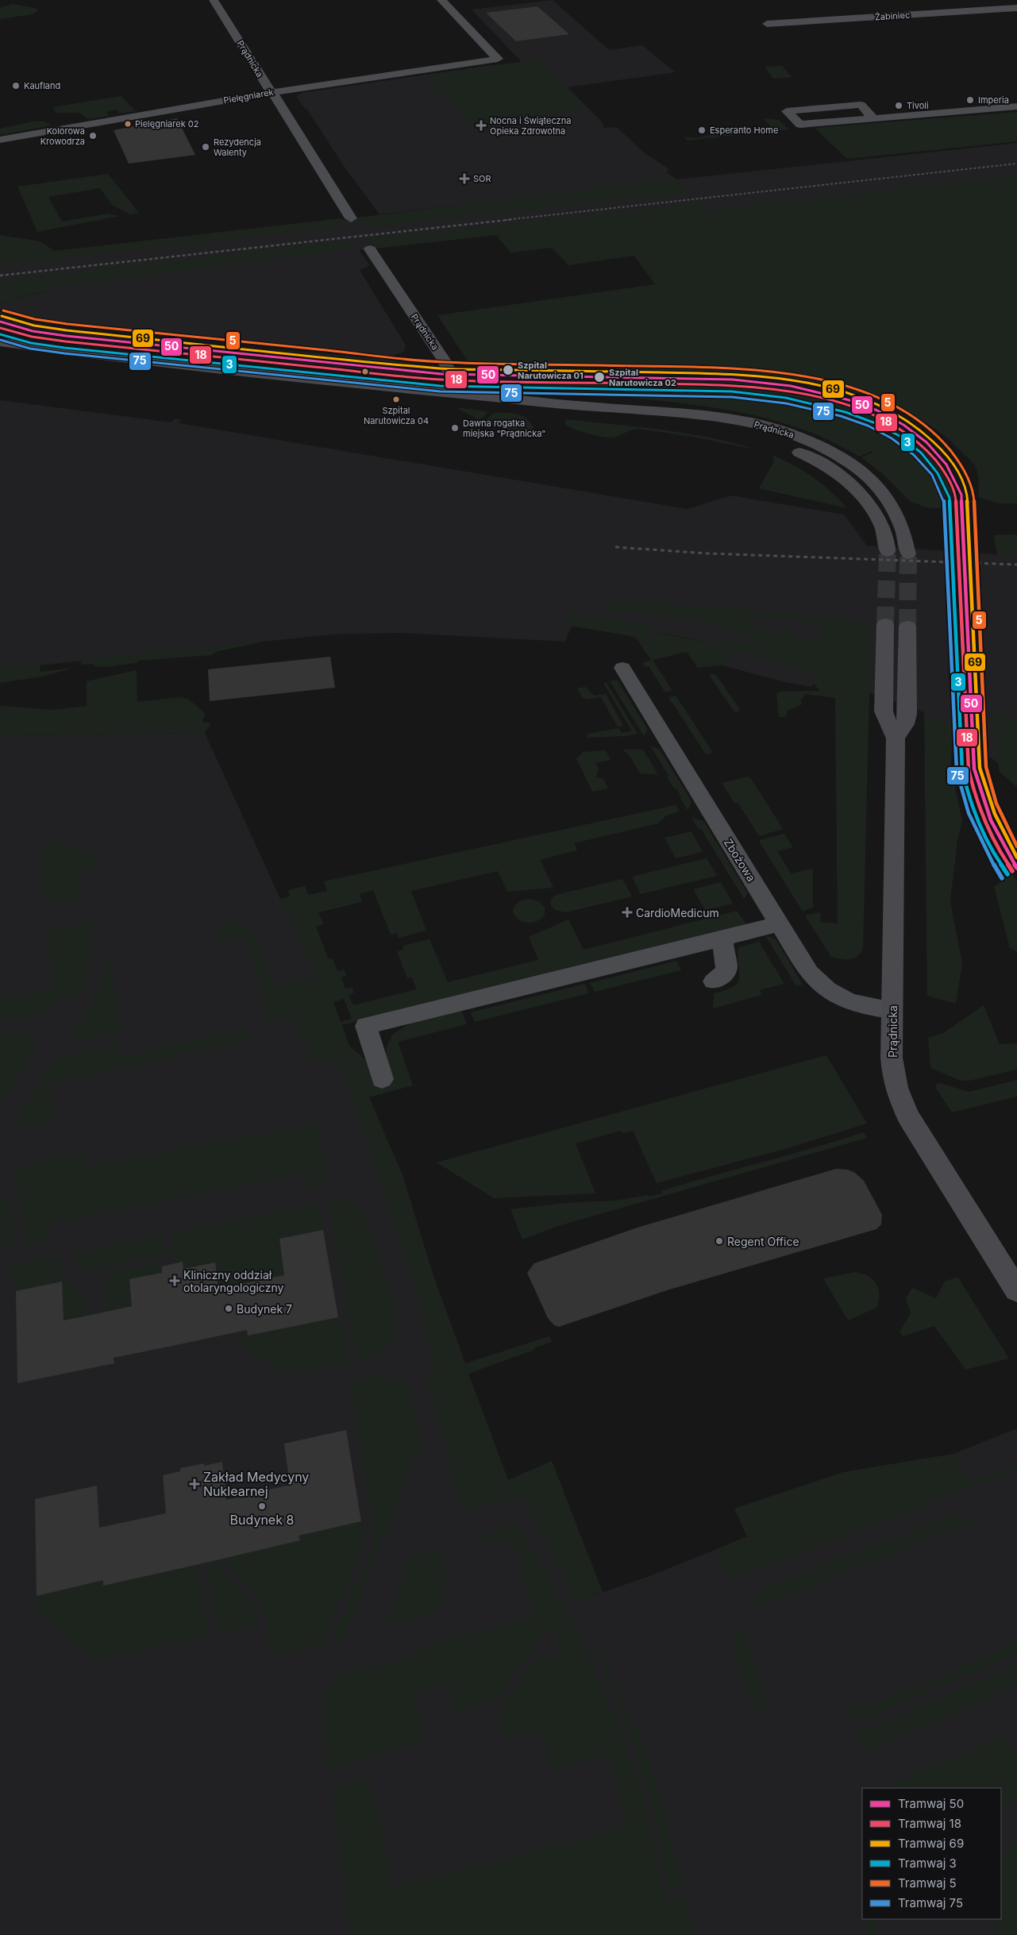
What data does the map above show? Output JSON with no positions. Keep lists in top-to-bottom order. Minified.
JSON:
{"streets":{"street":["Żabiniec","Prądnicka","Pielęgniarek","Zbożowa"]},"crossings":[["Prądnicka","Pielęgniarek"],["Prądnicka","Zbożowa"]],"places":{"other":["Kaufland","Imperia","Tivoli","Pielęgniarek 02","Esperanto Home","Kolorowa Krowodrza","Rezydencja Walenty","Szpital Narutowicza 01","Szpital Narutowicza 02","Szpital Narutowicza 04","Dawna rogatka miejska \"Prądnicka\"","Regent Office","Budynek 7","Budynek 8"],"health":["Nocna i Świąteczna Opieka Zdrowotna","SOR","CardioMedicum","Kliniczny oddział otolaryngologiczny","Zakład Medycyny Nuklearnej"]},"lines":["tram line 5","tram line 69","tram line 50","tram line 18","tram line 3","tram line 75"],"legend":["Tramwaj 50","Tramwaj 18","Tramwaj 69","Tramwaj 3","Tramwaj 5","Tramwaj 75"]}
